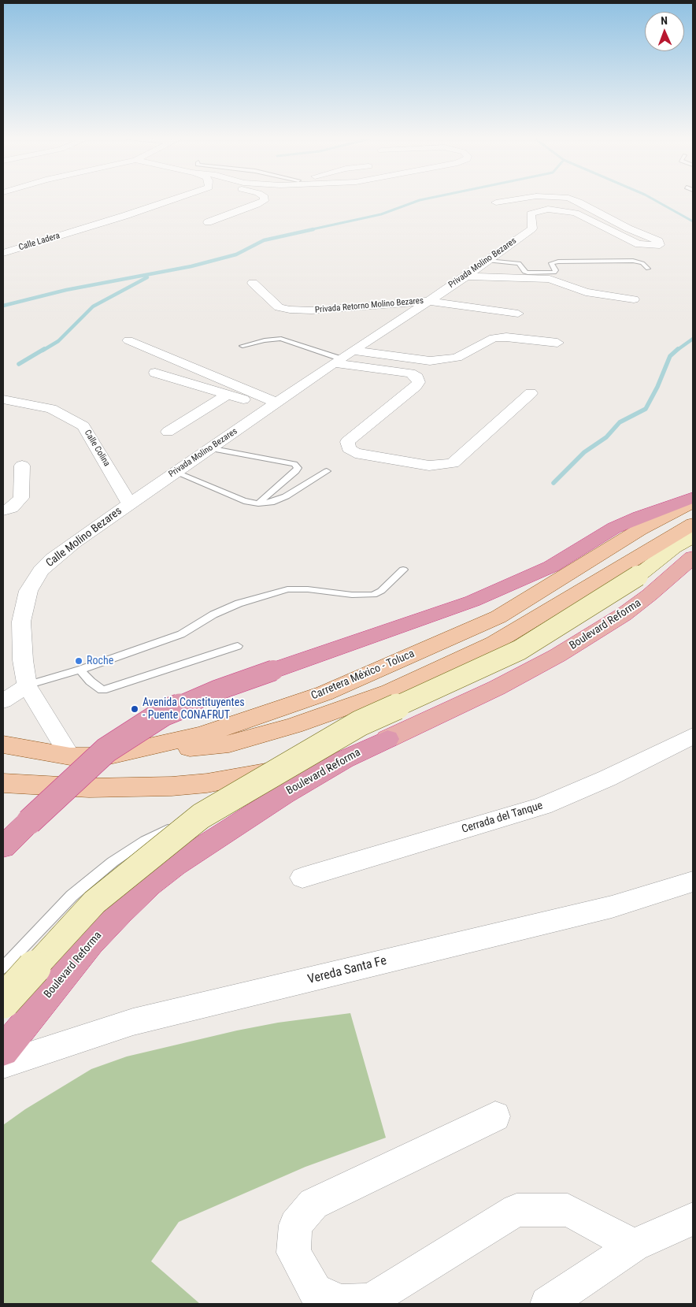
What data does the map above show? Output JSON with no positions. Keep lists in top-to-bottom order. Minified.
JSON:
{"streets":{"highway":["Boulevard Reforma"],"main road":["Carretera México - Toluca"],"street":["Calle Ladera","Privada Molino Bezares","Privada Retorno Molino Bezares","Calle Colina","Calle Molino Bezares","Cerrada del Tanque","Vereda Santa Fe"]},"crossings":[["Privada Molino Bezares","Privada Retorno Molino Bezares"],["Privada Molino Bezares","Calle Colina"],["Privada Molino Bezares","Calle Molino Bezares"],["Calle Colina","Calle Molino Bezares"],["Calle Molino Bezares","Carretera México - Toluca"]],"places":["Roche","Avenida Constituyentes - Puente CONAFRUT"],"north":"top"}
